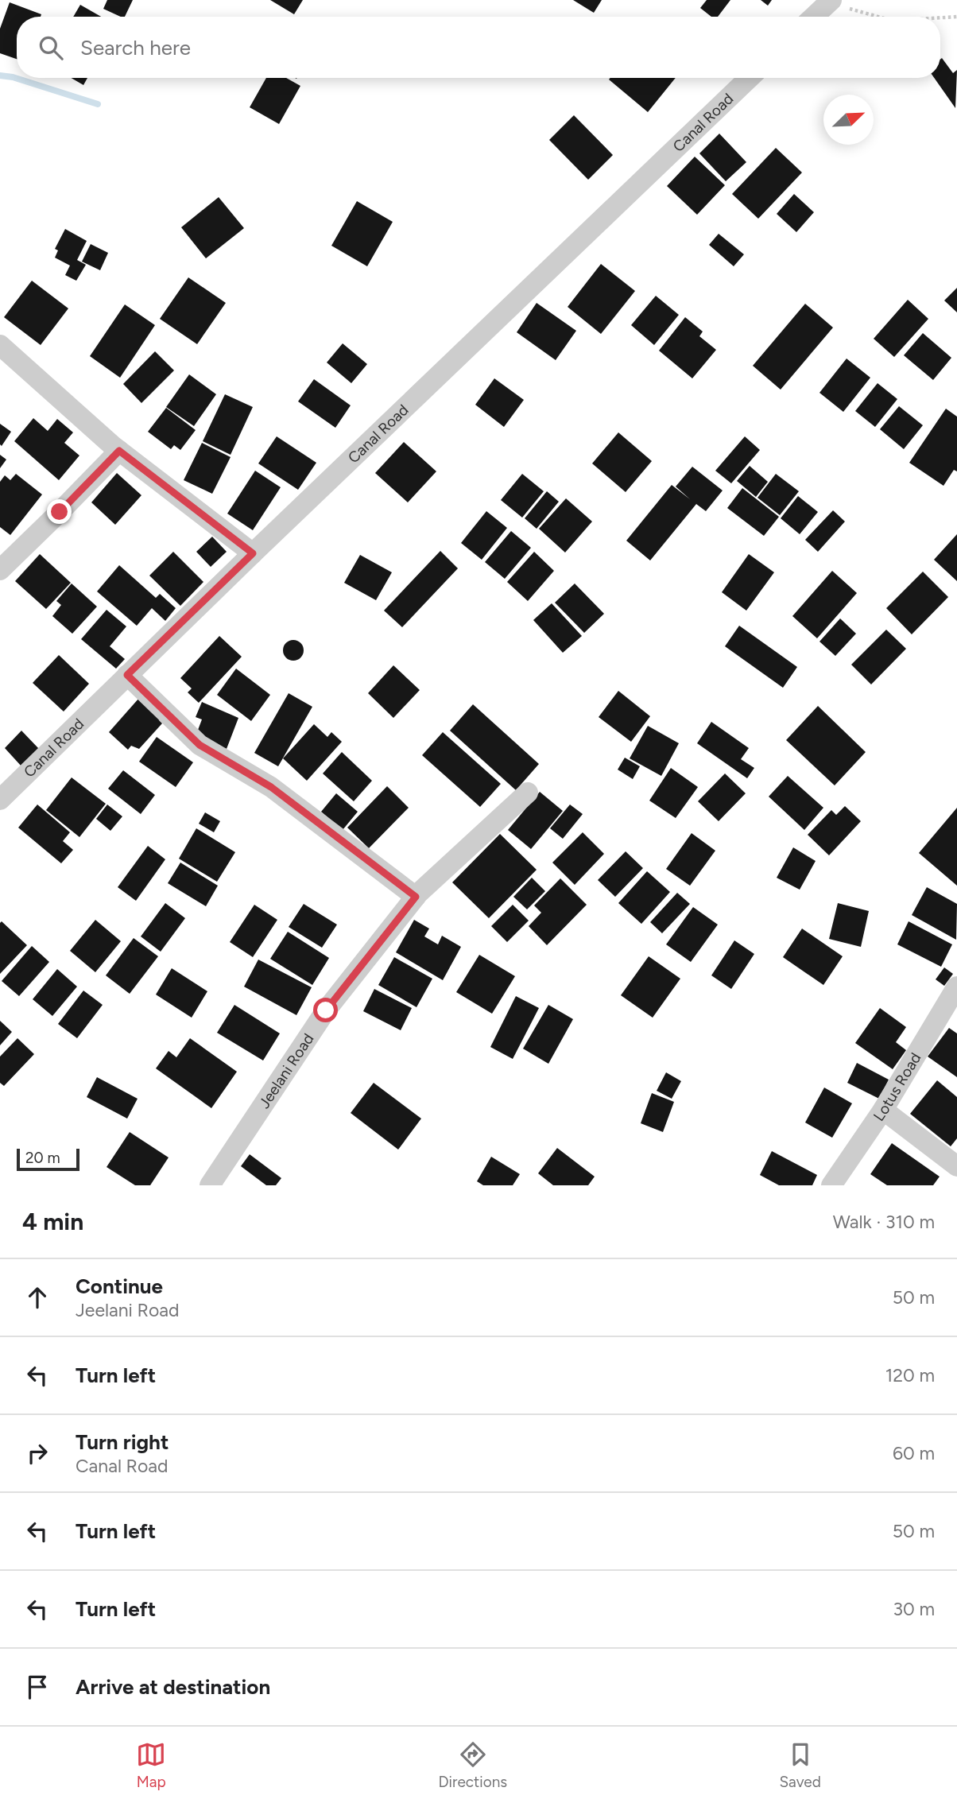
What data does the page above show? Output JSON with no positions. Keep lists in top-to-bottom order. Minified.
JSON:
{"streets":{"street":["Canal Road","Jeelani Road","Lotus Road"]},"scale_bar":"20 m","north":"top right","page":{"search":"Search here","scale":"20 m","heading":["4 min","Walk · 310 m"],"list":[["Continue","Jeelani Road","50 m"],["Turn left","120 m"],["Turn right","Canal Road","60 m"],["Turn left","50 m"],["Turn left","30 m"],"Arrive at destination"],"nav":["Map","Directions","Saved"]}}
